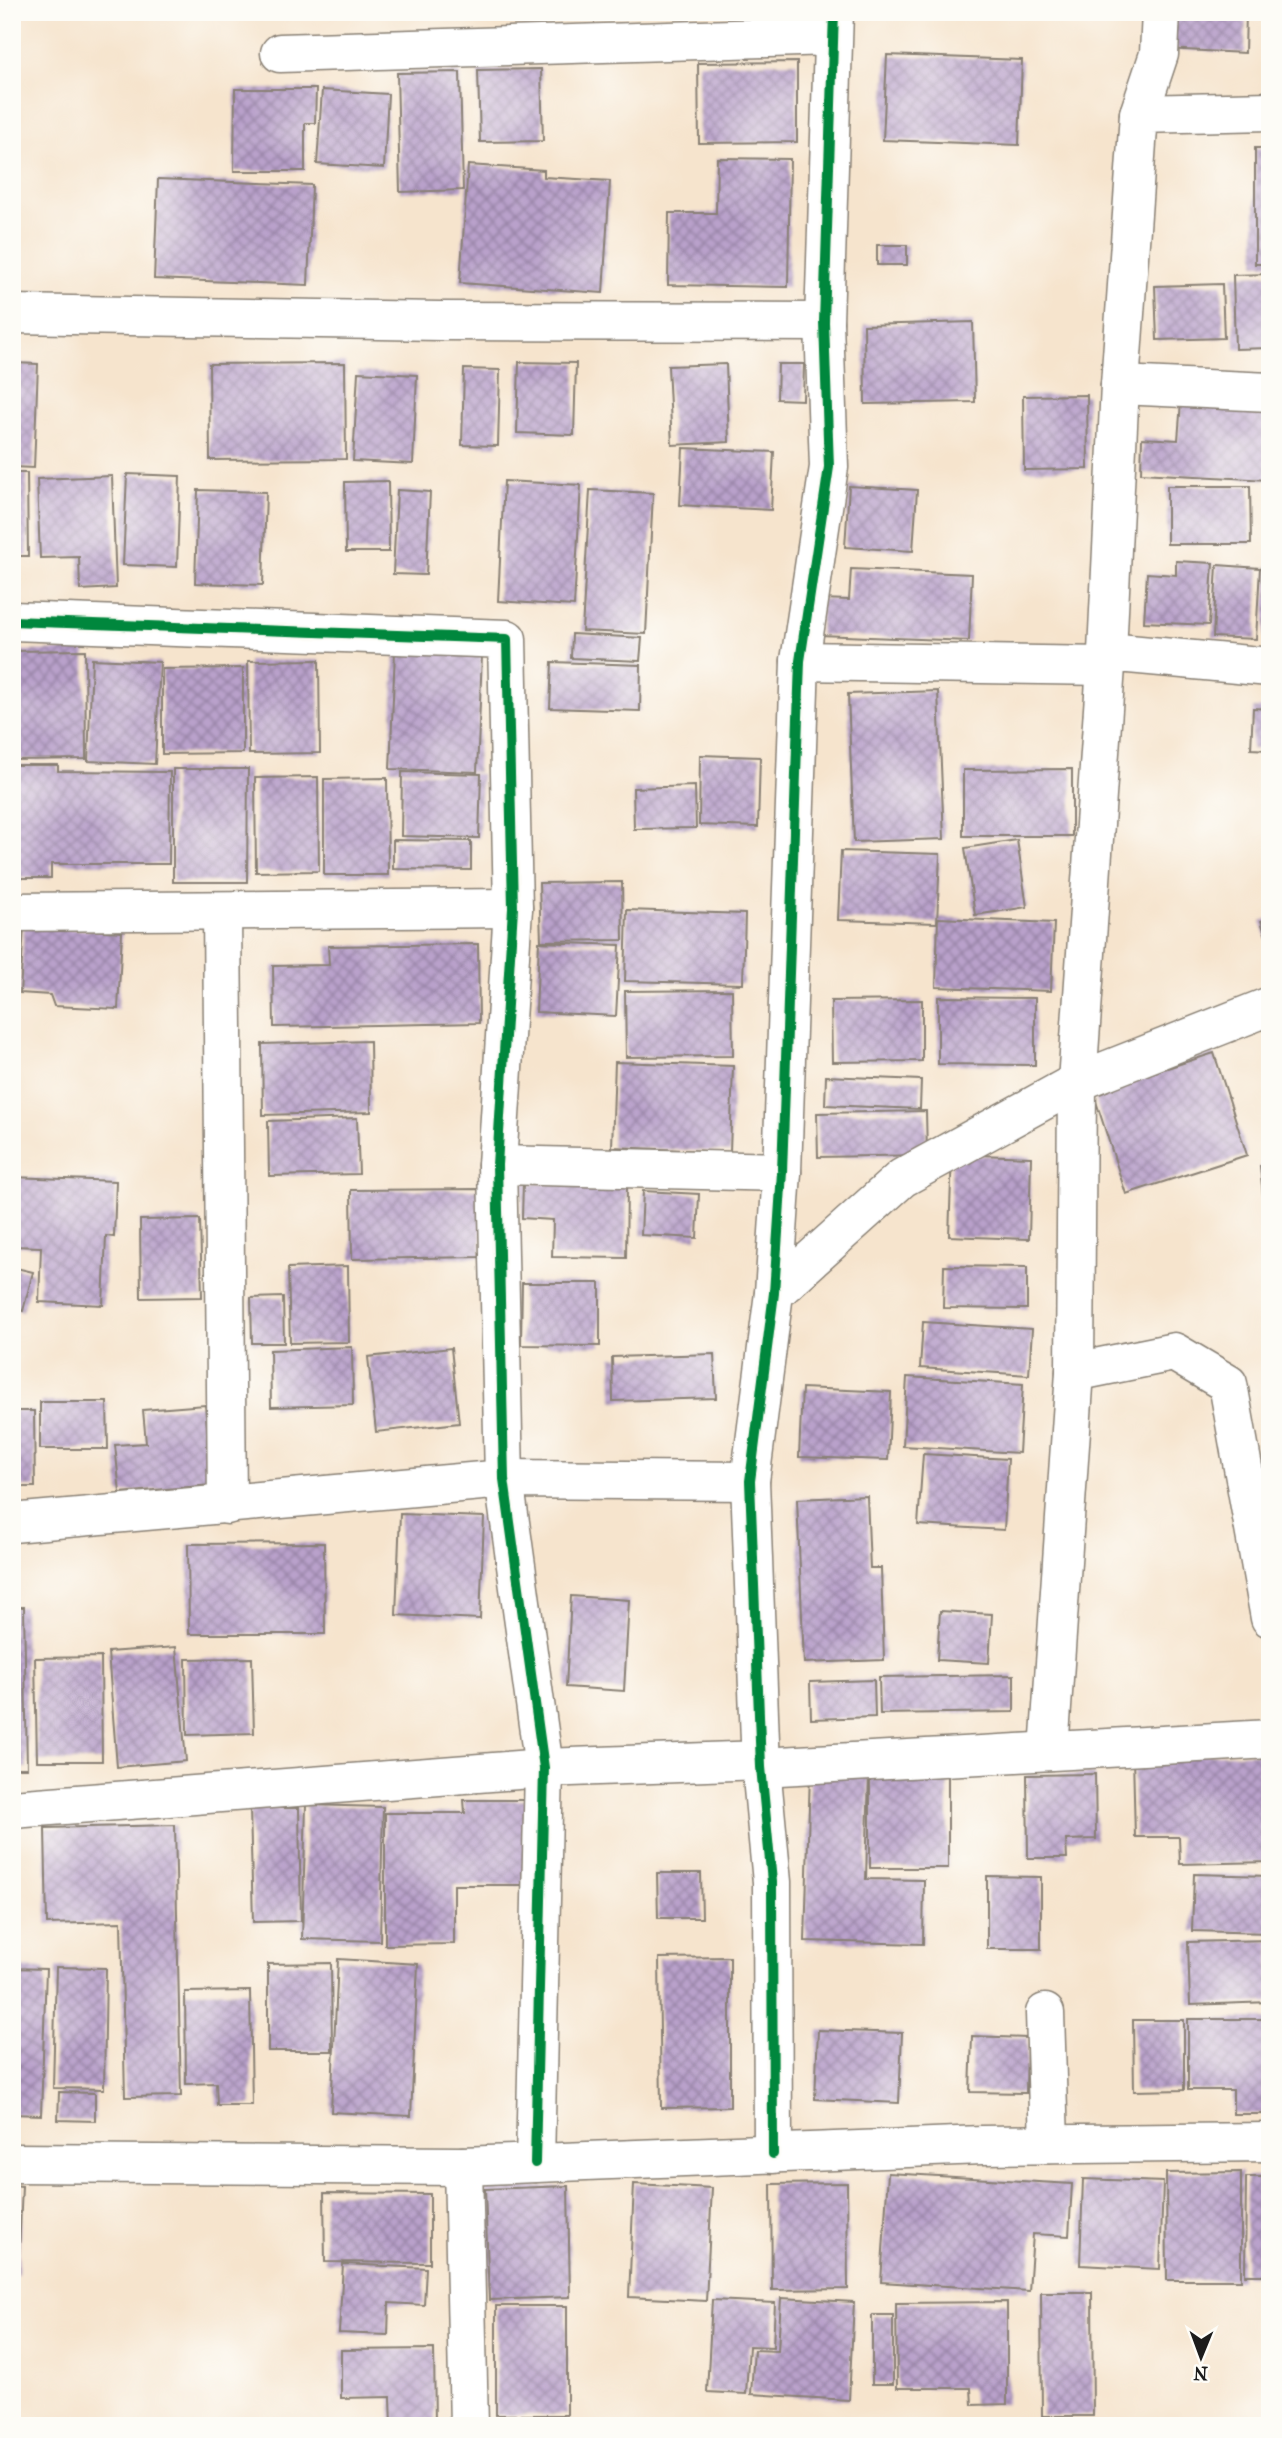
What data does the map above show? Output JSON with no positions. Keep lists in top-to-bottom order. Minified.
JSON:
{"north":"bottom"}
